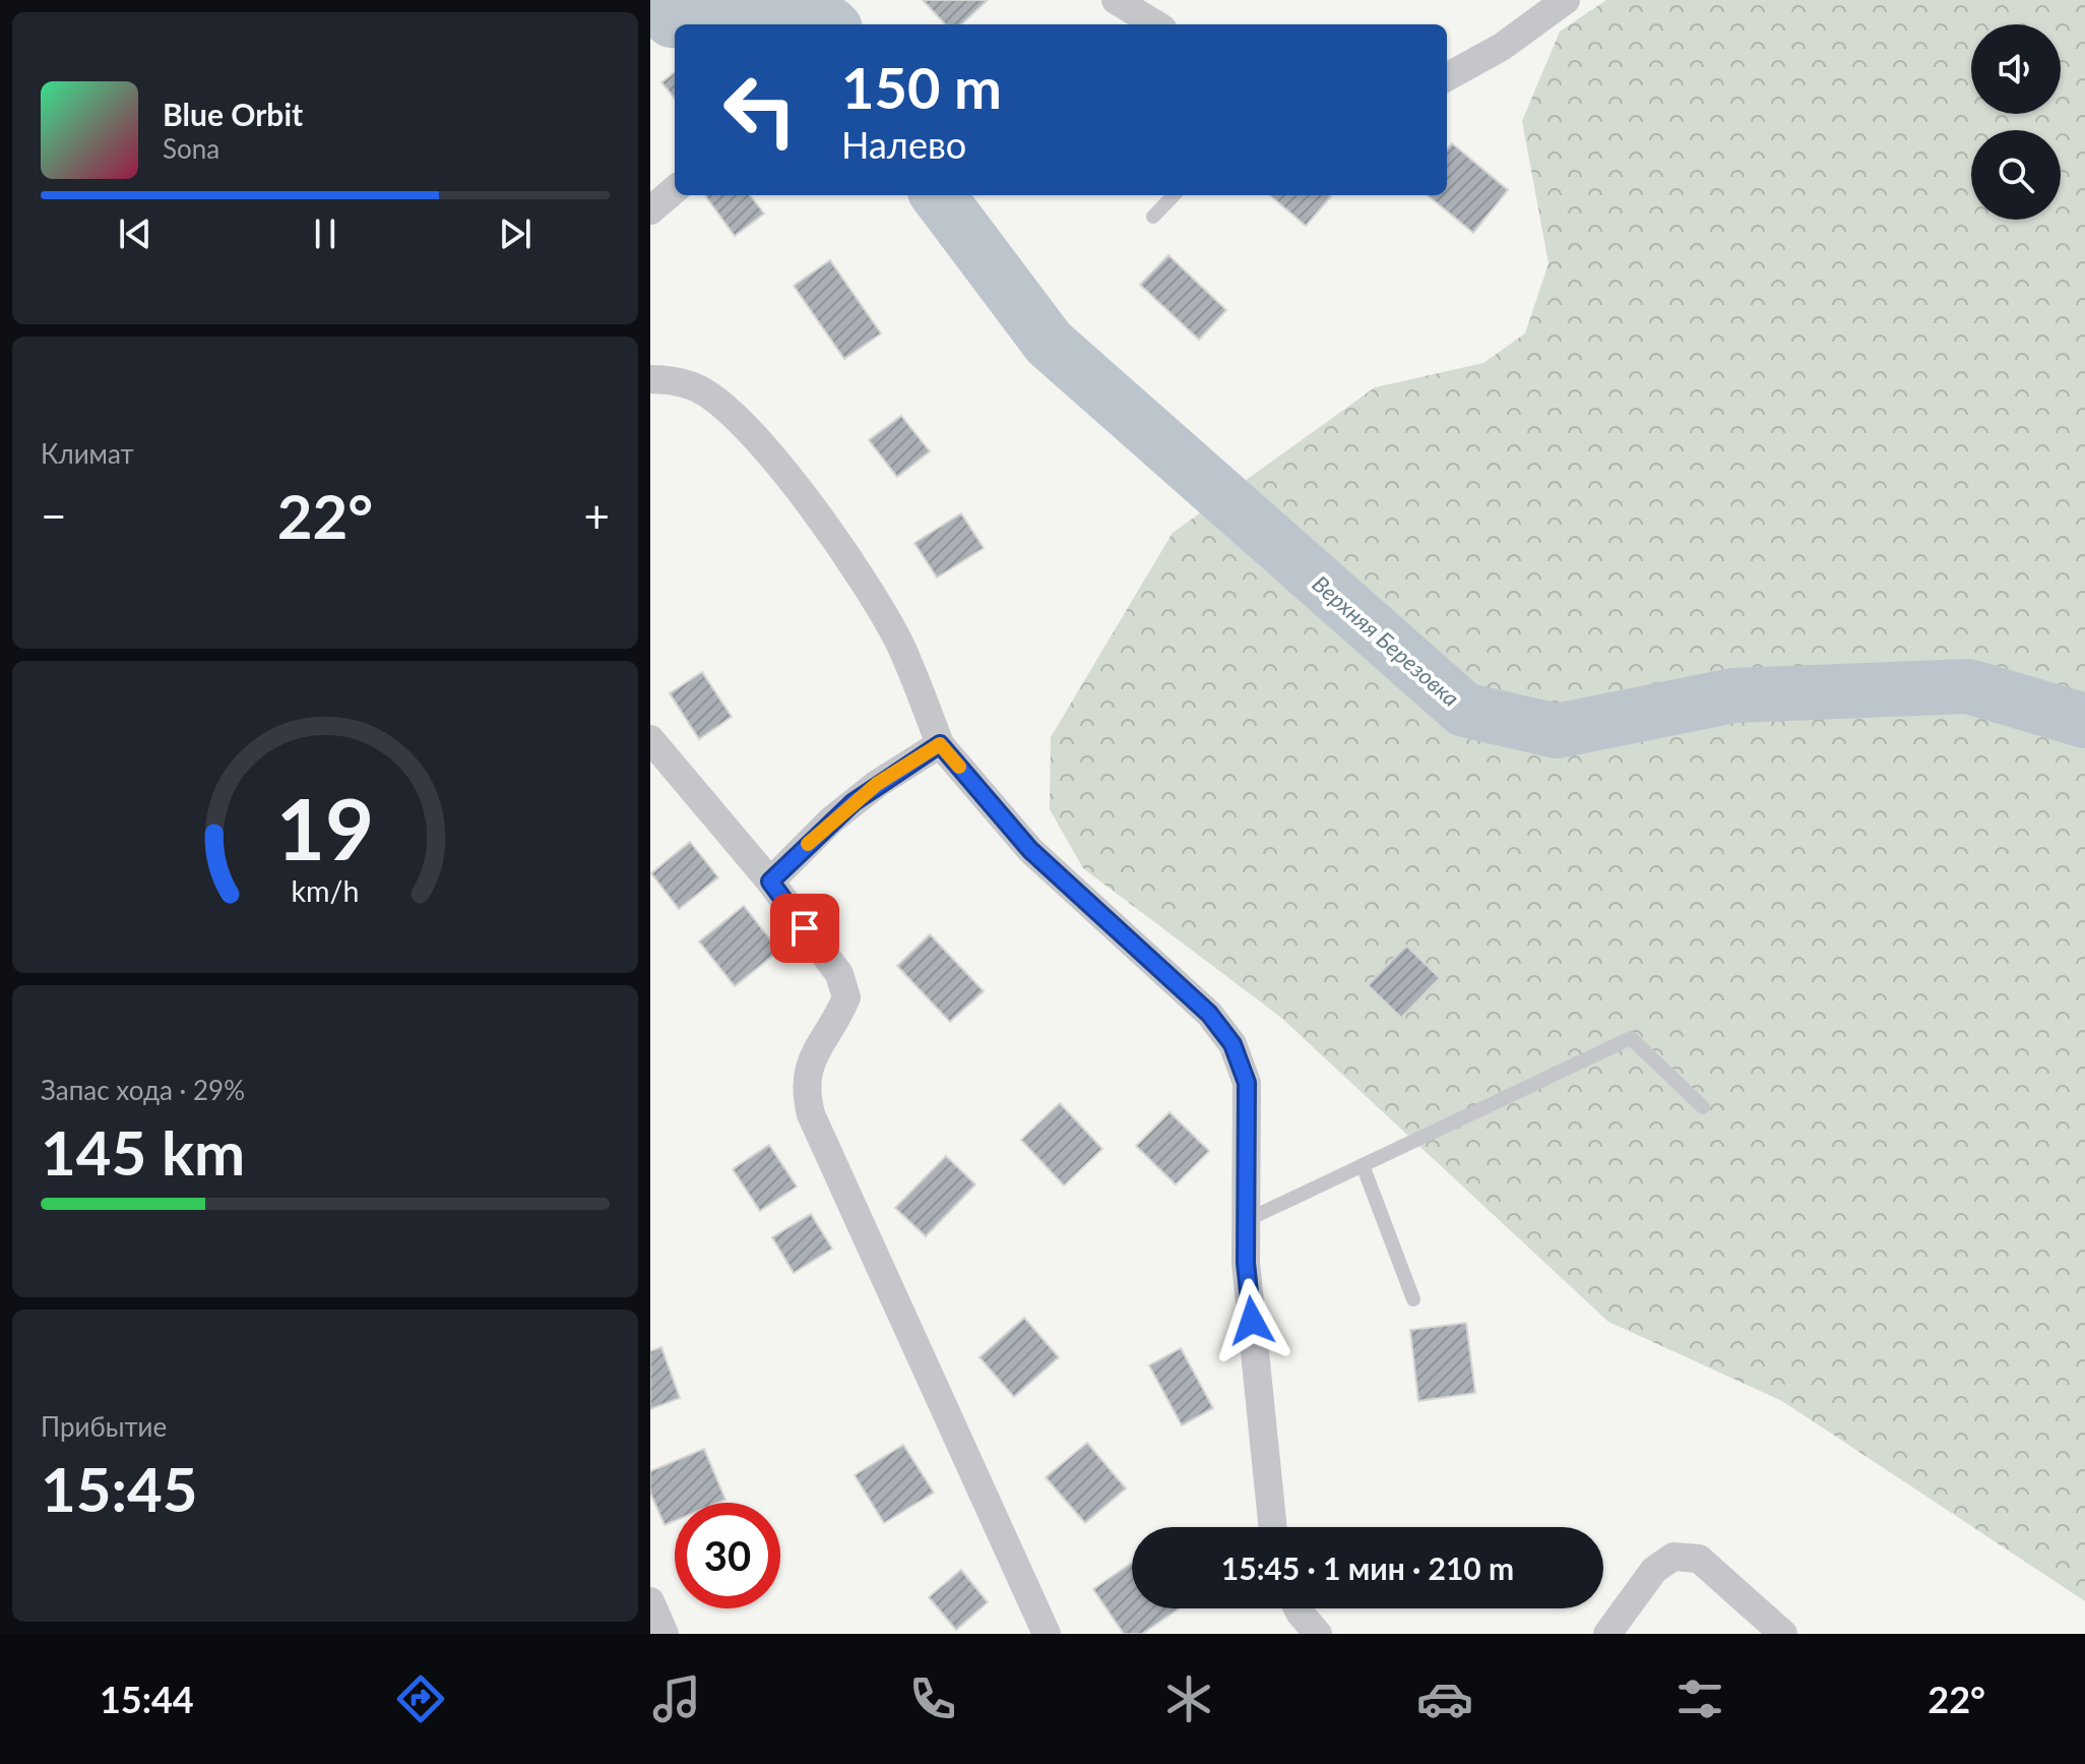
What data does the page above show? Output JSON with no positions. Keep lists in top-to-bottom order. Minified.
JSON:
{"water":["Верхняя Березовка"],"page":{"turn":["150 m","Налево"],"song":["Blue Orbit","Sona"],"tile":["Климат",["Запас хода · 29%","145 km"],["Прибытие","15:45"]],"heat":["−","22°","+"],"limit":"30","trip":"15:45 · 1 мин · 210 m","tabs":["15:44","22°"],"gauge":["19","km/h"]}}
